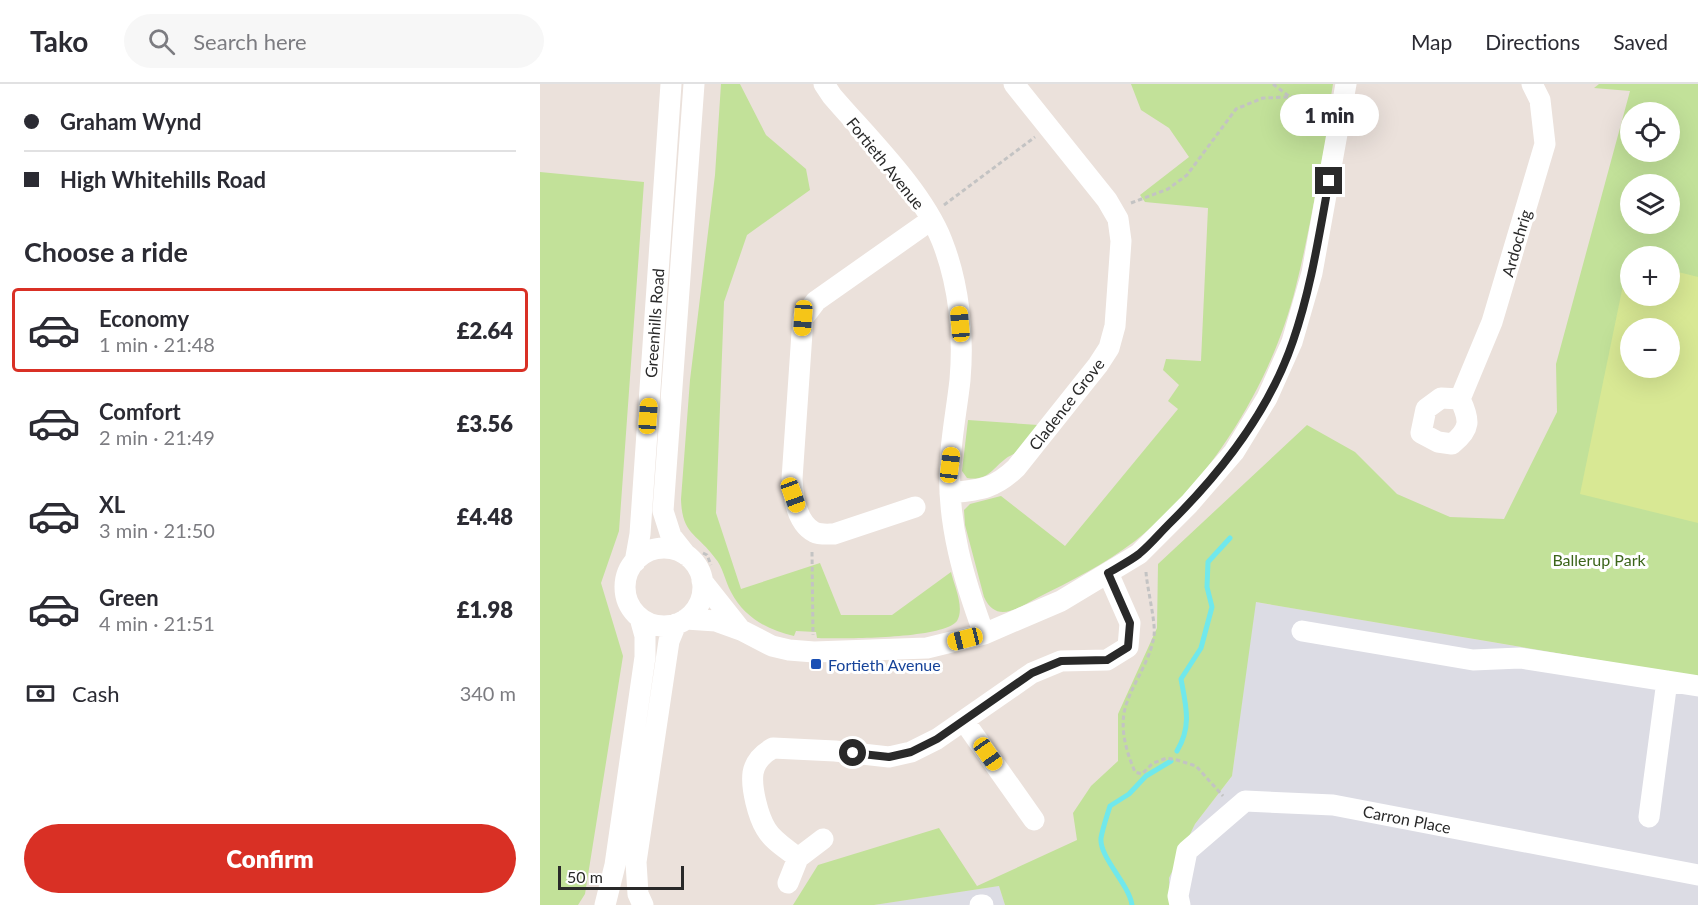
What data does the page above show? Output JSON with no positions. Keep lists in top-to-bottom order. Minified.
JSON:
{"streets":{"street":["Fortieth Avenue","Ardochrig","Greenhills Road","Cladence Grove","Carron Place"]},"crossings":[["Fortieth Avenue","Cladence Grove"]],"parks":["Ballerup Park"],"places":{"transit":["Fortieth Avenue"]},"scale_bar":"50 m","page":{"header":"Tako","search":"Search here","nav":["Map","Directions","Saved"],"banner":["Graham Wynd","High Whitehills Road"],"bubble":"1 min","map_buttons":["+","−"],"heading":"Choose a ride","list":[{"name":"Economy","note":"1 min · 21:48","value":"£2.64"},{"name":"Comfort","note":"2 min · 21:49","value":"£3.56"},{"name":"XL","note":"3 min · 21:50","value":"£4.48"},{"name":"Green","note":"4 min · 21:51","value":"£1.98"}],"pay":["Cash","340 m"],"buttons":"Confirm","scale":"50 m"}}
